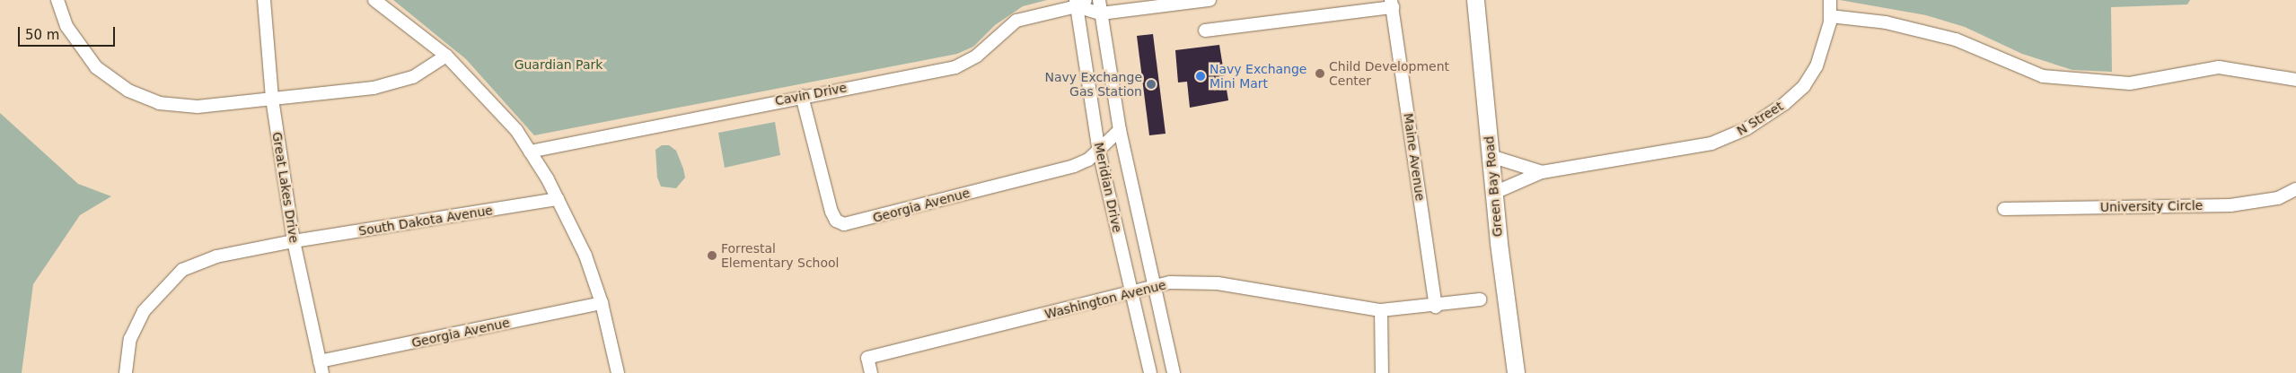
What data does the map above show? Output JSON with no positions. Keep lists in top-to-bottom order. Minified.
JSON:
{"streets":{"main road":["Green Bay Road"],"street":["Cavin Drive","N Street","Maine Avenue","Great Lakes Drive","Meridian Drive","Georgia Avenue","University Circle","South Dakota Avenue","Washington Avenue"]},"crossings":[["Cavin Drive","Meridian Drive"],["Cavin Drive","Georgia Avenue"],["N Street","Green Bay Road"],["Maine Avenue","Washington Avenue"],["Great Lakes Drive","Georgia Avenue"],["Great Lakes Drive","South Dakota Avenue"],["Meridian Drive","Georgia Avenue"],["Meridian Drive","Washington Avenue"]],"parks":["Guardian Park"],"places":["Child Development Center","Navy Exchange Mini Mart","Navy Exchange Gas Station","Forrestal Elementary School"],"scale_bar":"50 m"}
